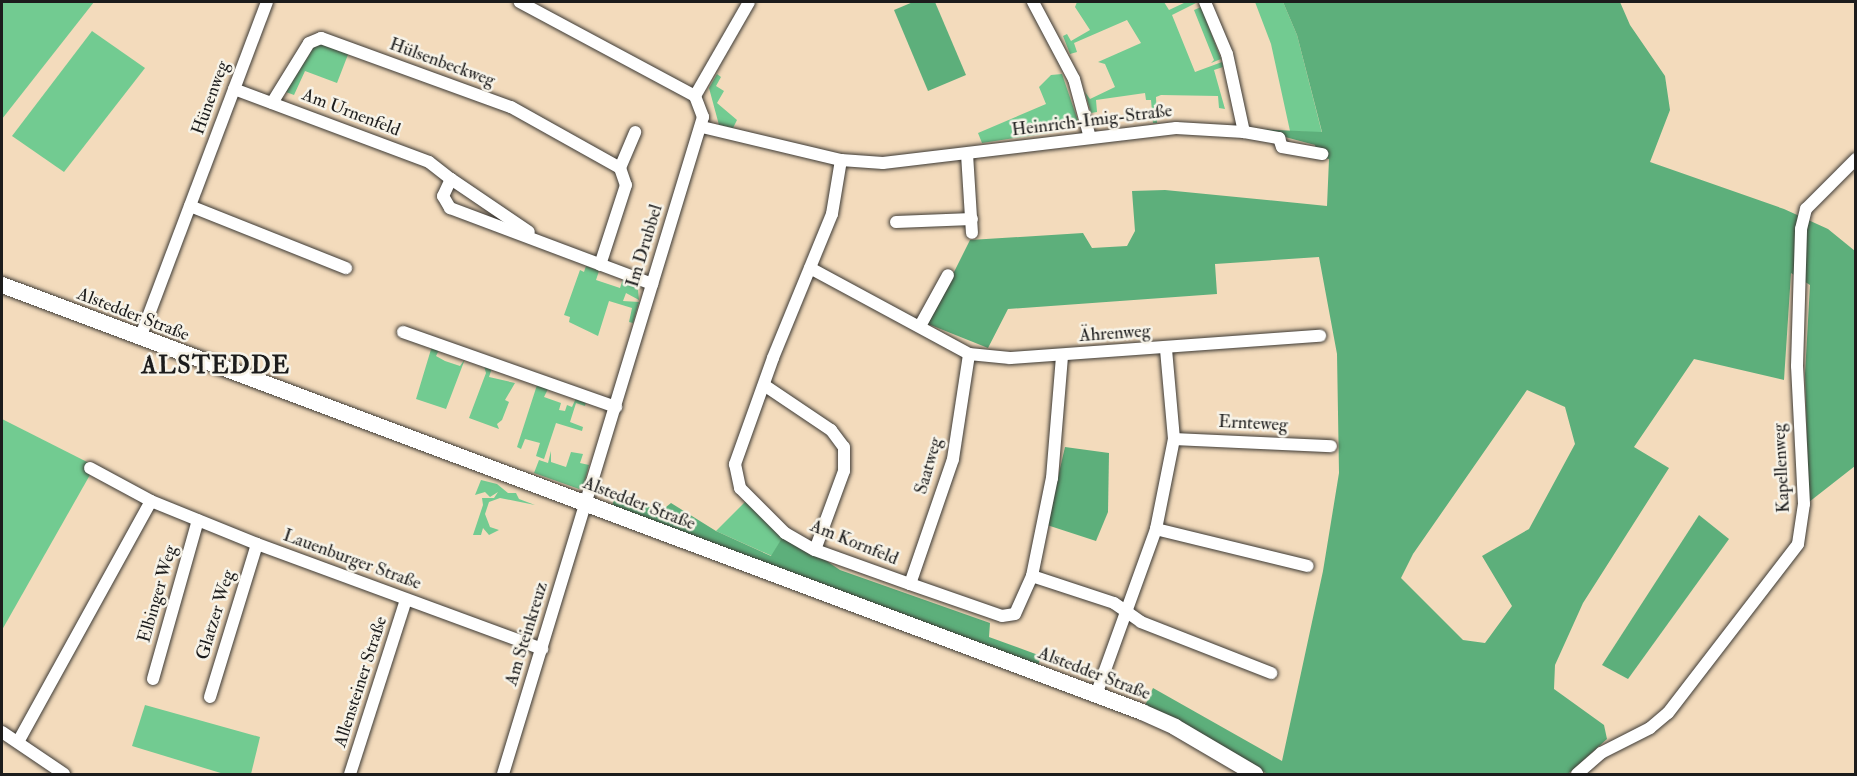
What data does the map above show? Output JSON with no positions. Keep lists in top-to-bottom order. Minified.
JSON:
{"streets":{"street":["Hülsenbeckweg","Hünenweg","Am Urnenfeld","Heinrich-Imig-Straße","Im Drubbel","Alstedder Straße","Ährenweg","Ernteweg","Saatweg","Kapellenweg","Am Kornfeld","Lauenburger Straße","Elbinger Weg","Glatzer Weg","Am Steinkreuz","Allensteiner Straße"]},"crossings":[["Hülsenbeckweg","Am Urnenfeld"],["Hünenweg","Am Urnenfeld"],["Hünenweg","Alstedder Straße"],["Am Urnenfeld","Im Drubbel"],["Heinrich-Imig-Straße","Im Drubbel"],["Heinrich-Imig-Straße","Am Kornfeld"],["Im Drubbel","Alstedder Straße"],["Im Drubbel","Am Steinkreuz"],["Alstedder Straße","Am Steinkreuz"],["Ährenweg","Saatweg"],["Ährenweg","Am Kornfeld"],["Saatweg","Am Kornfeld"],["Lauenburger Straße","Elbinger Weg"],["Lauenburger Straße","Glatzer Weg"],["Lauenburger Straße","Am Steinkreuz"],["Lauenburger Straße","Allensteiner Straße"]],"districts":["ALSTEDDE"]}
